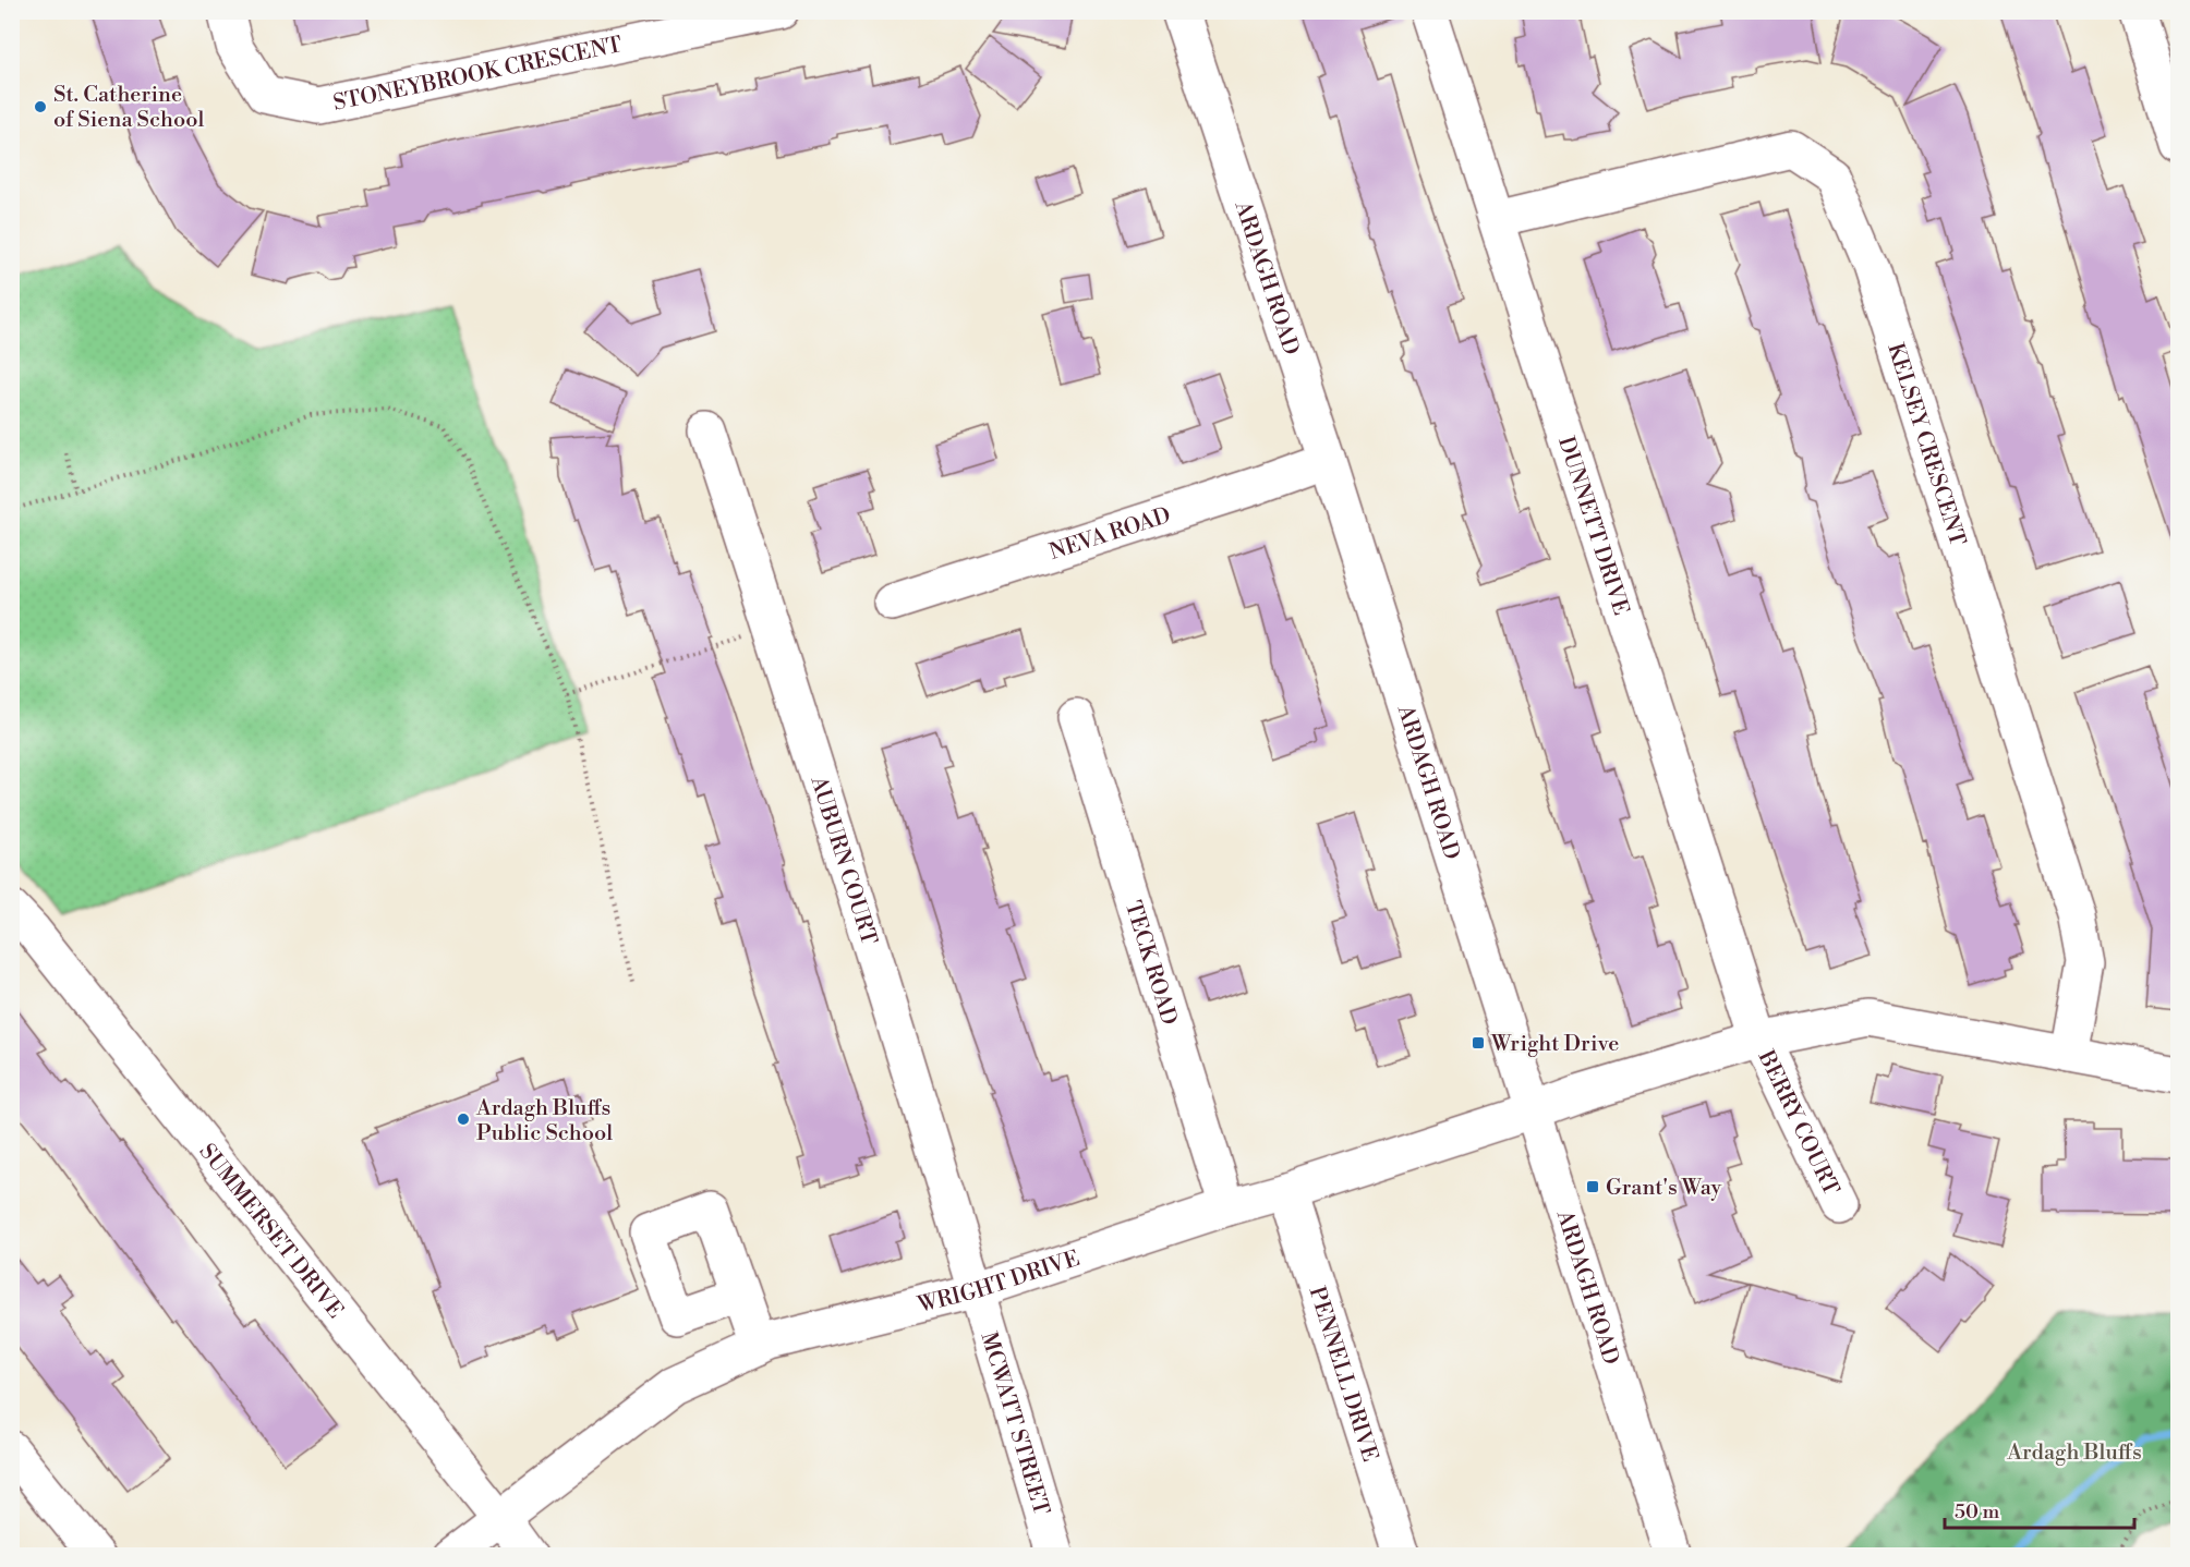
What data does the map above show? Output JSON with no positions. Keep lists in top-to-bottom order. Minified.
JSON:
{"streets":{"street":["STONEYBROOK CRESCENT","ARDAGH ROAD","KELSEY CRESCENT","DUNNETT DRIVE","NEVA ROAD","AUBURN COURT","TECK ROAD","BERRY COURT","SUMMERSET DRIVE","WRIGHT DRIVE","PENNELL DRIVE","MCWATT STREET"]},"crossings":[["ARDAGH ROAD","NEVA ROAD"],["ARDAGH ROAD","WRIGHT DRIVE"],["KELSEY CRESCENT","DUNNETT DRIVE"],["DUNNETT DRIVE","BERRY COURT"],["AUBURN COURT","WRIGHT DRIVE"],["AUBURN COURT","MCWATT STREET"],["TECK ROAD","WRIGHT DRIVE"],["SUMMERSET DRIVE","WRIGHT DRIVE"],["WRIGHT DRIVE","PENNELL DRIVE"],["WRIGHT DRIVE","MCWATT STREET"]],"parks":["Ardagh Bluffs"],"places":{"other":["St. Catherine of Siena School","Ardagh Bluffs Public School"],"transit":["Wright Drive","Grant's Way"]},"scale_bar":"50 m"}
